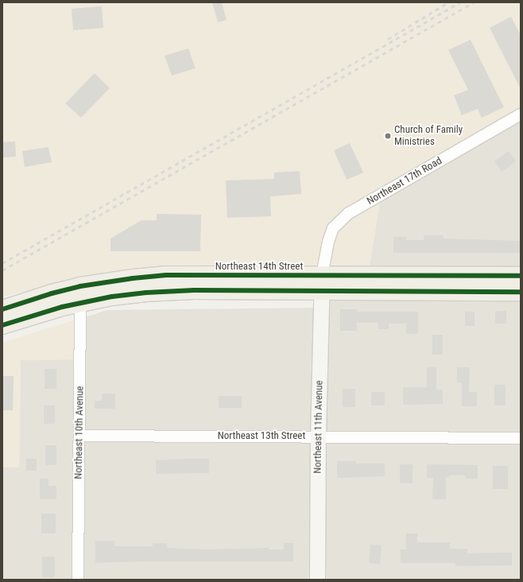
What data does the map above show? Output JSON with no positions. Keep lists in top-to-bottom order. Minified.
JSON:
{"streets":{"main road":["Northeast 14th Street"],"street":["Northeast 17th Road","Northeast 11th Avenue","Northeast 10th Avenue","Northeast 13th Street"]},"crossings":[["Northeast 17th Road","Northeast 14th Street"],["Northeast 17th Road","Northeast 11th Avenue"],["Northeast 14th Street","Northeast 11th Avenue"],["Northeast 14th Street","Northeast 10th Avenue"],["Northeast 11th Avenue","Northeast 13th Street"],["Northeast 10th Avenue","Northeast 13th Street"]],"places":["Church of Family Ministries"]}
